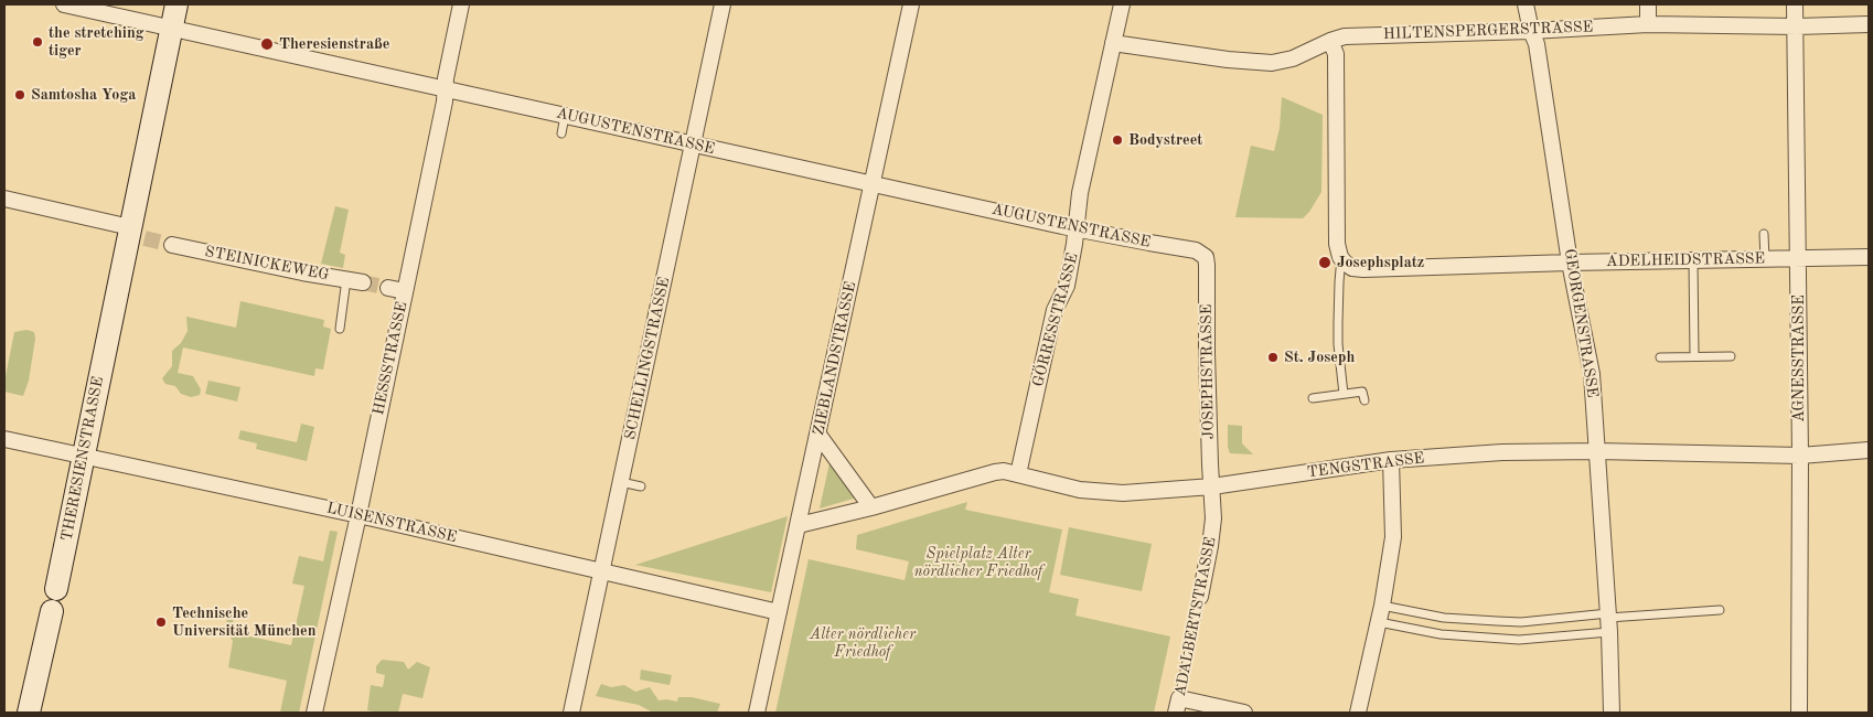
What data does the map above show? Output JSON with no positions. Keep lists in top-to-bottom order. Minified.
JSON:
{"streets":{"main road":["THERESIENSTRASSE"],"street":["HILTENSPERGERSTRASSE","AUGUSTENSTRASSE","ADELHEIDSTRASSE","STEINICKEWEG","GÖRRESSTRASSE","GEORGENSTRASSE","HESSSTRASSE","SCHELLINGSTRASSE","ZIEBLANDSTRASSE","AGNESSTRASSE","JOSEPHSTRASSE","TENGSTRASSE","LUISENSTRASSE","ADALBERTSTRASSE"]},"crossings":[["HILTENSPERGERSTRASSE","GÖRRESSTRASSE"],["HILTENSPERGERSTRASSE","GEORGENSTRASSE"],["HILTENSPERGERSTRASSE","AGNESSTRASSE"],["AUGUSTENSTRASSE","GÖRRESSTRASSE"],["AUGUSTENSTRASSE","HESSSTRASSE"],["AUGUSTENSTRASSE","SCHELLINGSTRASSE"],["AUGUSTENSTRASSE","ZIEBLANDSTRASSE"],["AUGUSTENSTRASSE","JOSEPHSTRASSE"],["AUGUSTENSTRASSE","THERESIENSTRASSE"],["ADELHEIDSTRASSE","GEORGENSTRASSE"],["ADELHEIDSTRASSE","AGNESSTRASSE"],["GÖRRESSTRASSE","TENGSTRASSE"],["GEORGENSTRASSE","TENGSTRASSE"],["HESSSTRASSE","LUISENSTRASSE"],["SCHELLINGSTRASSE","LUISENSTRASSE"],["ZIEBLANDSTRASSE","TENGSTRASSE"],["ZIEBLANDSTRASSE","LUISENSTRASSE"],["AGNESSTRASSE","TENGSTRASSE"],["JOSEPHSTRASSE","TENGSTRASSE"],["JOSEPHSTRASSE","ADALBERTSTRASSE"],["THERESIENSTRASSE","LUISENSTRASSE"],["TENGSTRASSE","ADALBERTSTRASSE"]],"parks":["Spielplatz Alter nördlicher Friedhof","Alter nördlicher Friedhof"],"places":["the stretching tiger","Theresienstraße","Samtosha Yoga","Bodystreet","Josephsplatz","St. Joseph","Technische Universität München"]}
